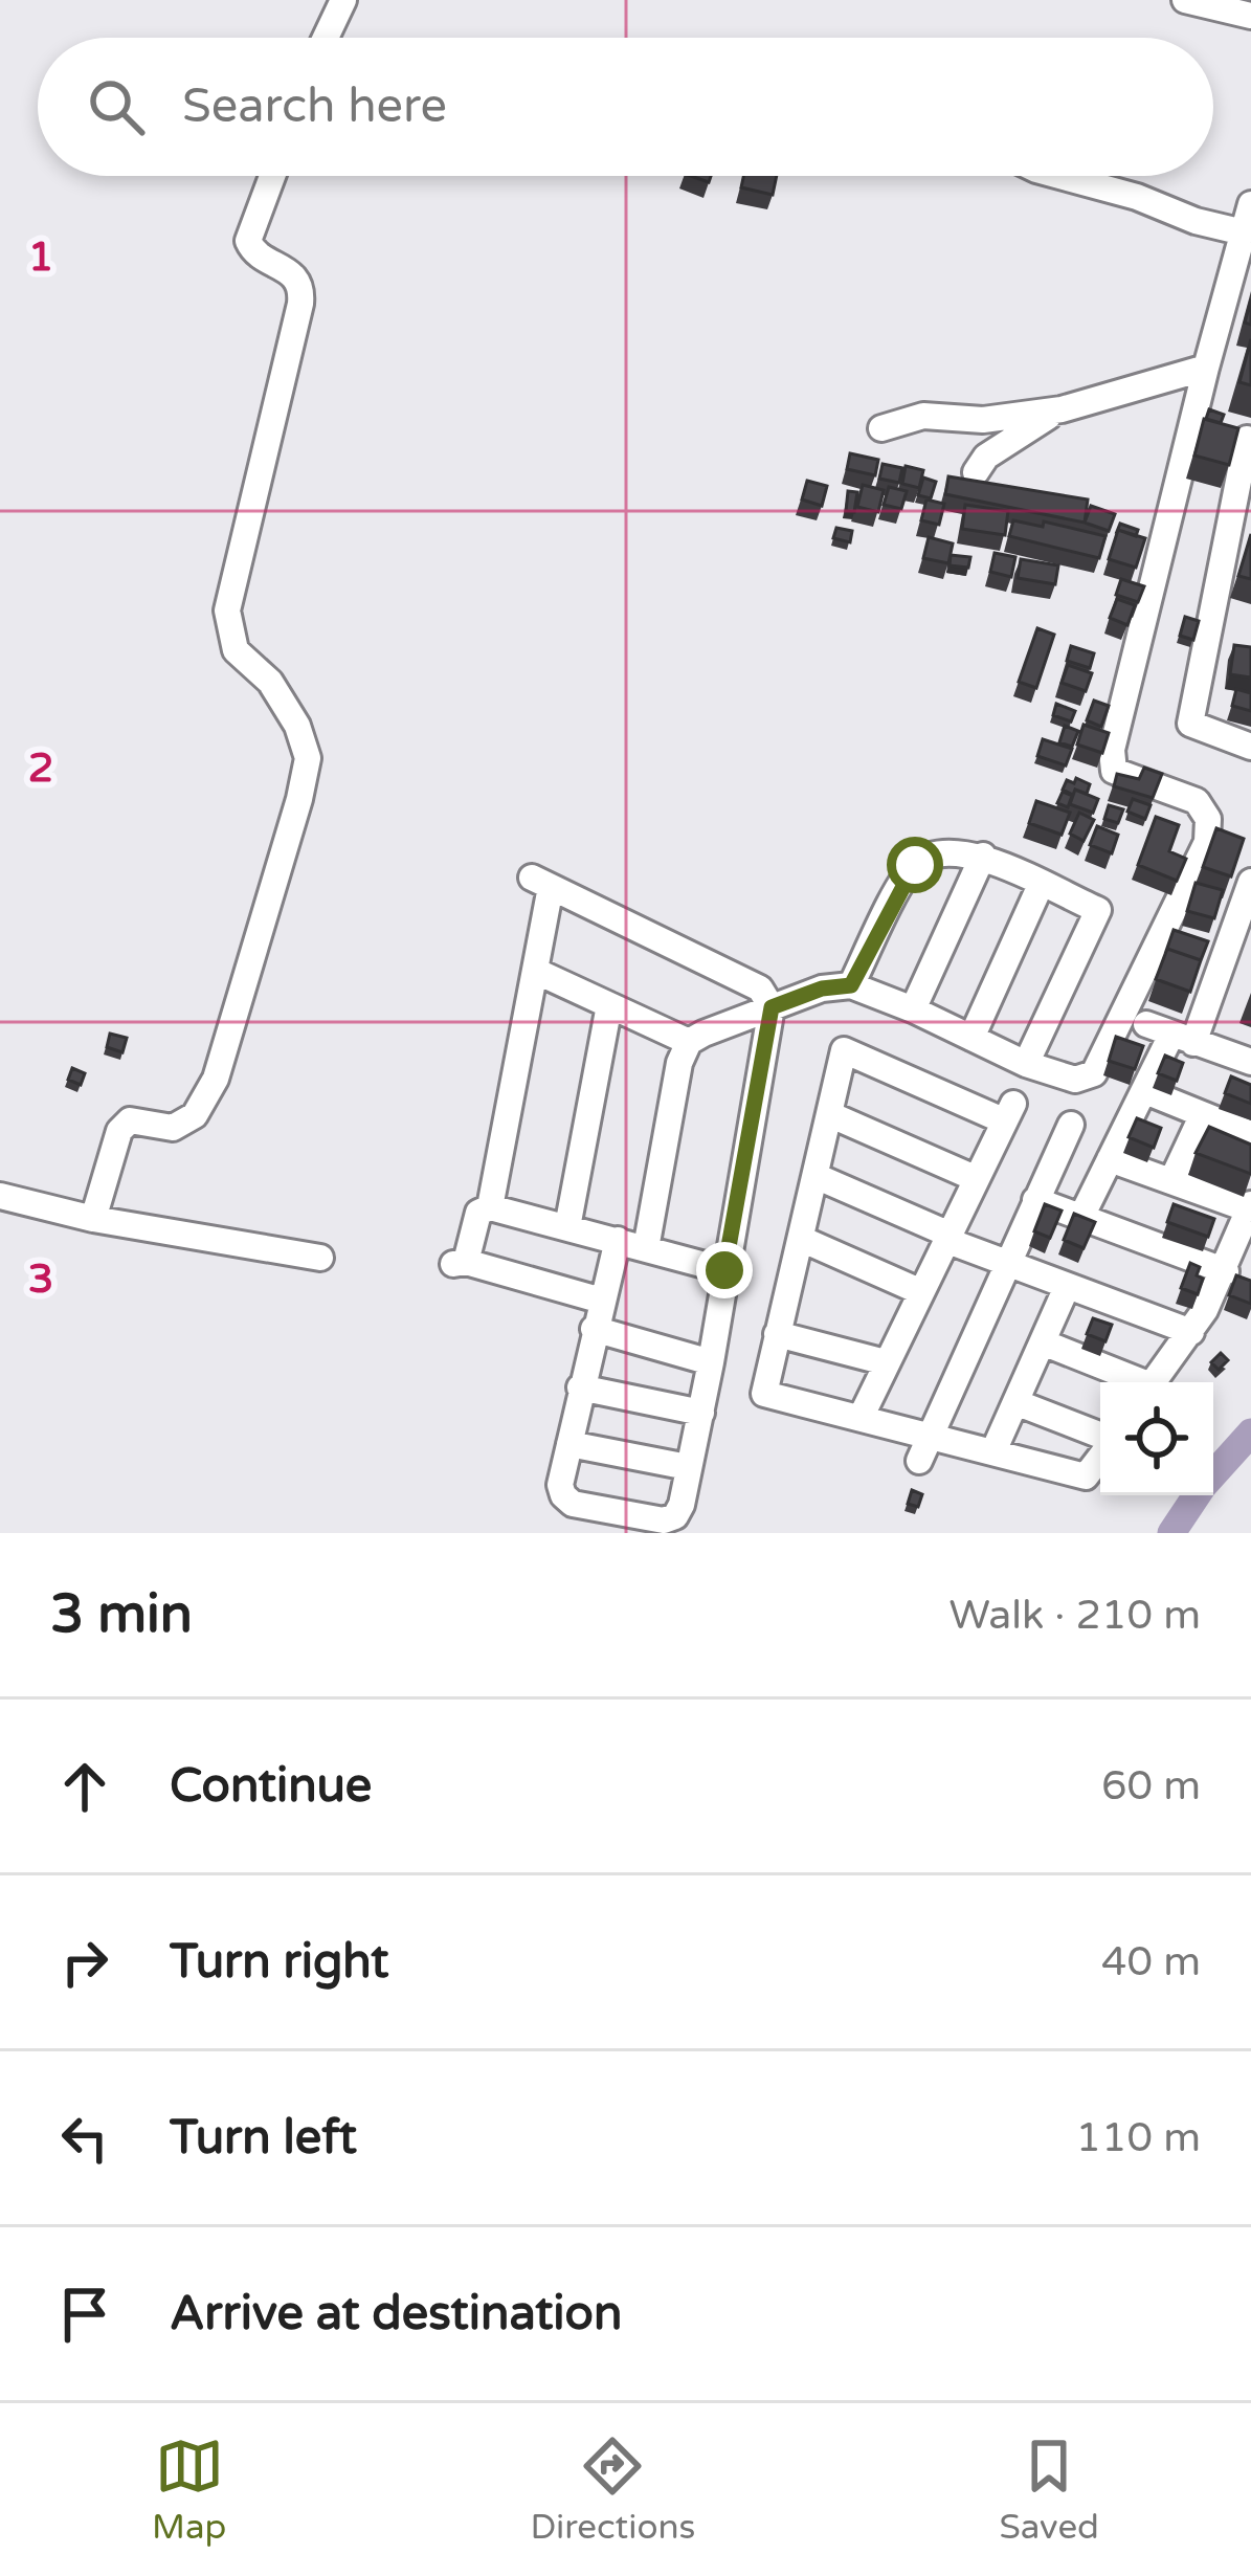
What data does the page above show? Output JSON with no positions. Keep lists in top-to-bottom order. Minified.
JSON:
{"page":{"search":"Search here","heading":["3 min","Walk · 210 m"],"list":[["Continue","60 m"],["Turn right","40 m"],["Turn left","110 m"],"Arrive at destination"],"nav":["Map","Directions","Saved"]},"grid":{"rows":["1","2","3"]}}
